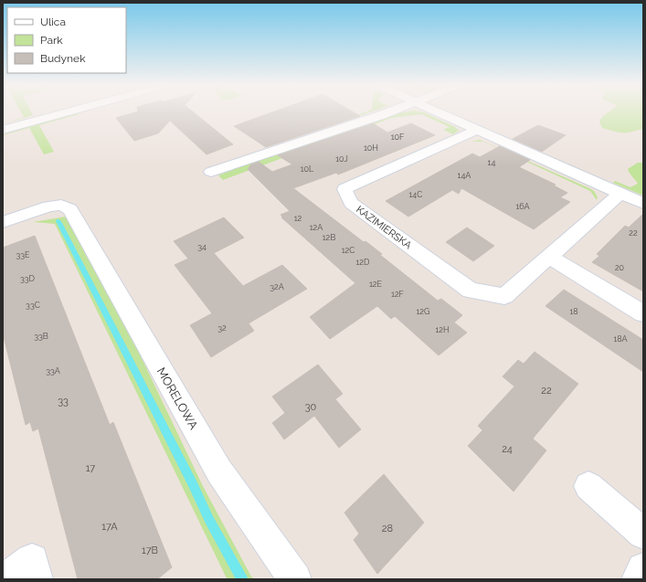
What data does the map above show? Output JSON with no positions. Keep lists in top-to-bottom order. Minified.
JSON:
{"streets":{"street":["KAZIMIERSKA","MORELOWA"]},"house_numbers":["10F","10H","10J","14","10L","14A","14C","16A","12","12A","22","12B","34","12C","33E","12D","20","33D","12E","32A","12F","33C","12G","18","32","12H","33B","18A","33A","22","33","30","24","17","17A","28","17B"],"legend":["Ulica","Park","Budynek"]}
